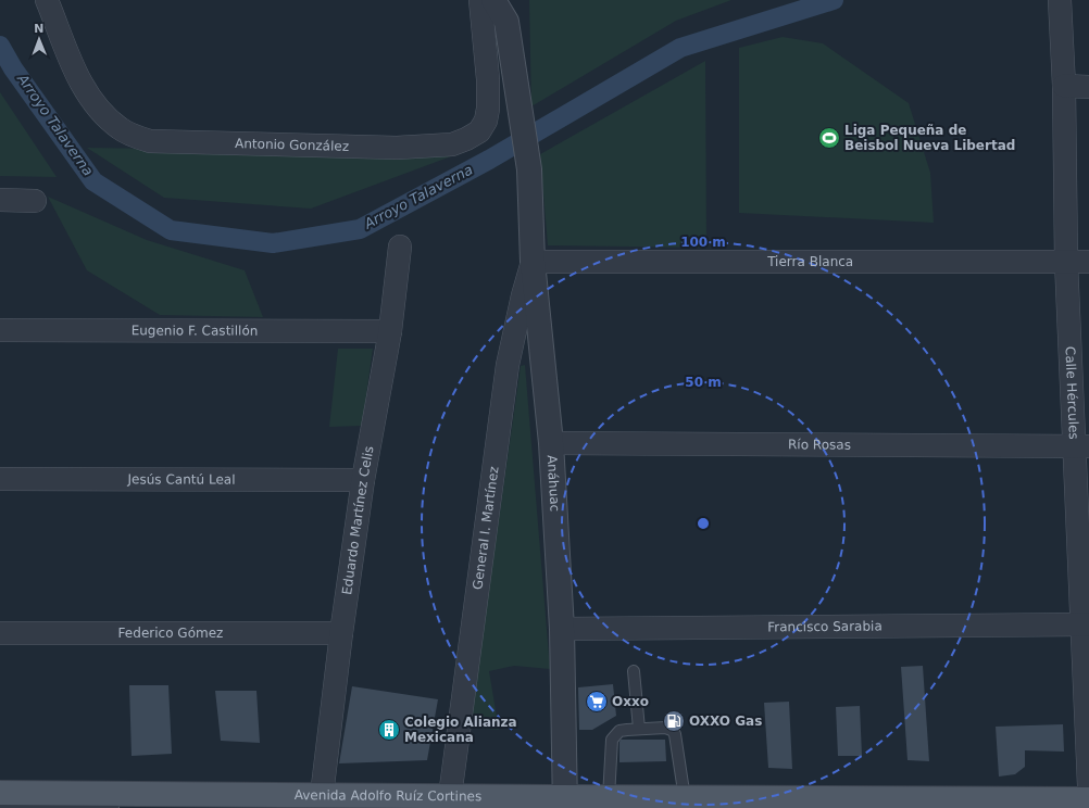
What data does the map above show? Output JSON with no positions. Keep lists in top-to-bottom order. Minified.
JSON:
{"streets":{"main road":["Avenida Adolfo Ruíz Cortines"],"street":["Antonio González","Tierra Blanca","Eugenio F. Castillón","Calle Hércules","Río Rosas","Jesús Cantú Leal","Anáhuac","Eduardo Martínez Celis","General I. Martínez","Francisco Sarabia","Federico Gómez"]},"crossings":[["Tierra Blanca","Calle Hércules"],["Tierra Blanca","Anáhuac"],["Tierra Blanca","General I. Martínez"],["Eugenio F. Castillón","Eduardo Martínez Celis"],["Calle Hércules","Río Rosas"],["Calle Hércules","Francisco Sarabia"],["Río Rosas","Anáhuac"],["Jesús Cantú Leal","Eduardo Martínez Celis"],["Anáhuac","General I. Martínez"],["Anáhuac","Francisco Sarabia"],["Anáhuac","Avenida Adolfo Ruíz Cortines"],["Eduardo Martínez Celis","Federico Gómez"],["Eduardo Martínez Celis","Avenida Adolfo Ruíz Cortines"],["General I. Martínez","Avenida Adolfo Ruíz Cortines"]],"water":["Arroyo Talaverna"],"places":{"sports":["Liga Pequeña de Beisbol Nueva Libertad"],"supermarket":["Oxxo"],"fuel station":["OXXO Gas"],"building":["Colegio Alianza Mexicana"]},"north":"top","rings":["100 m","50 m"]}
